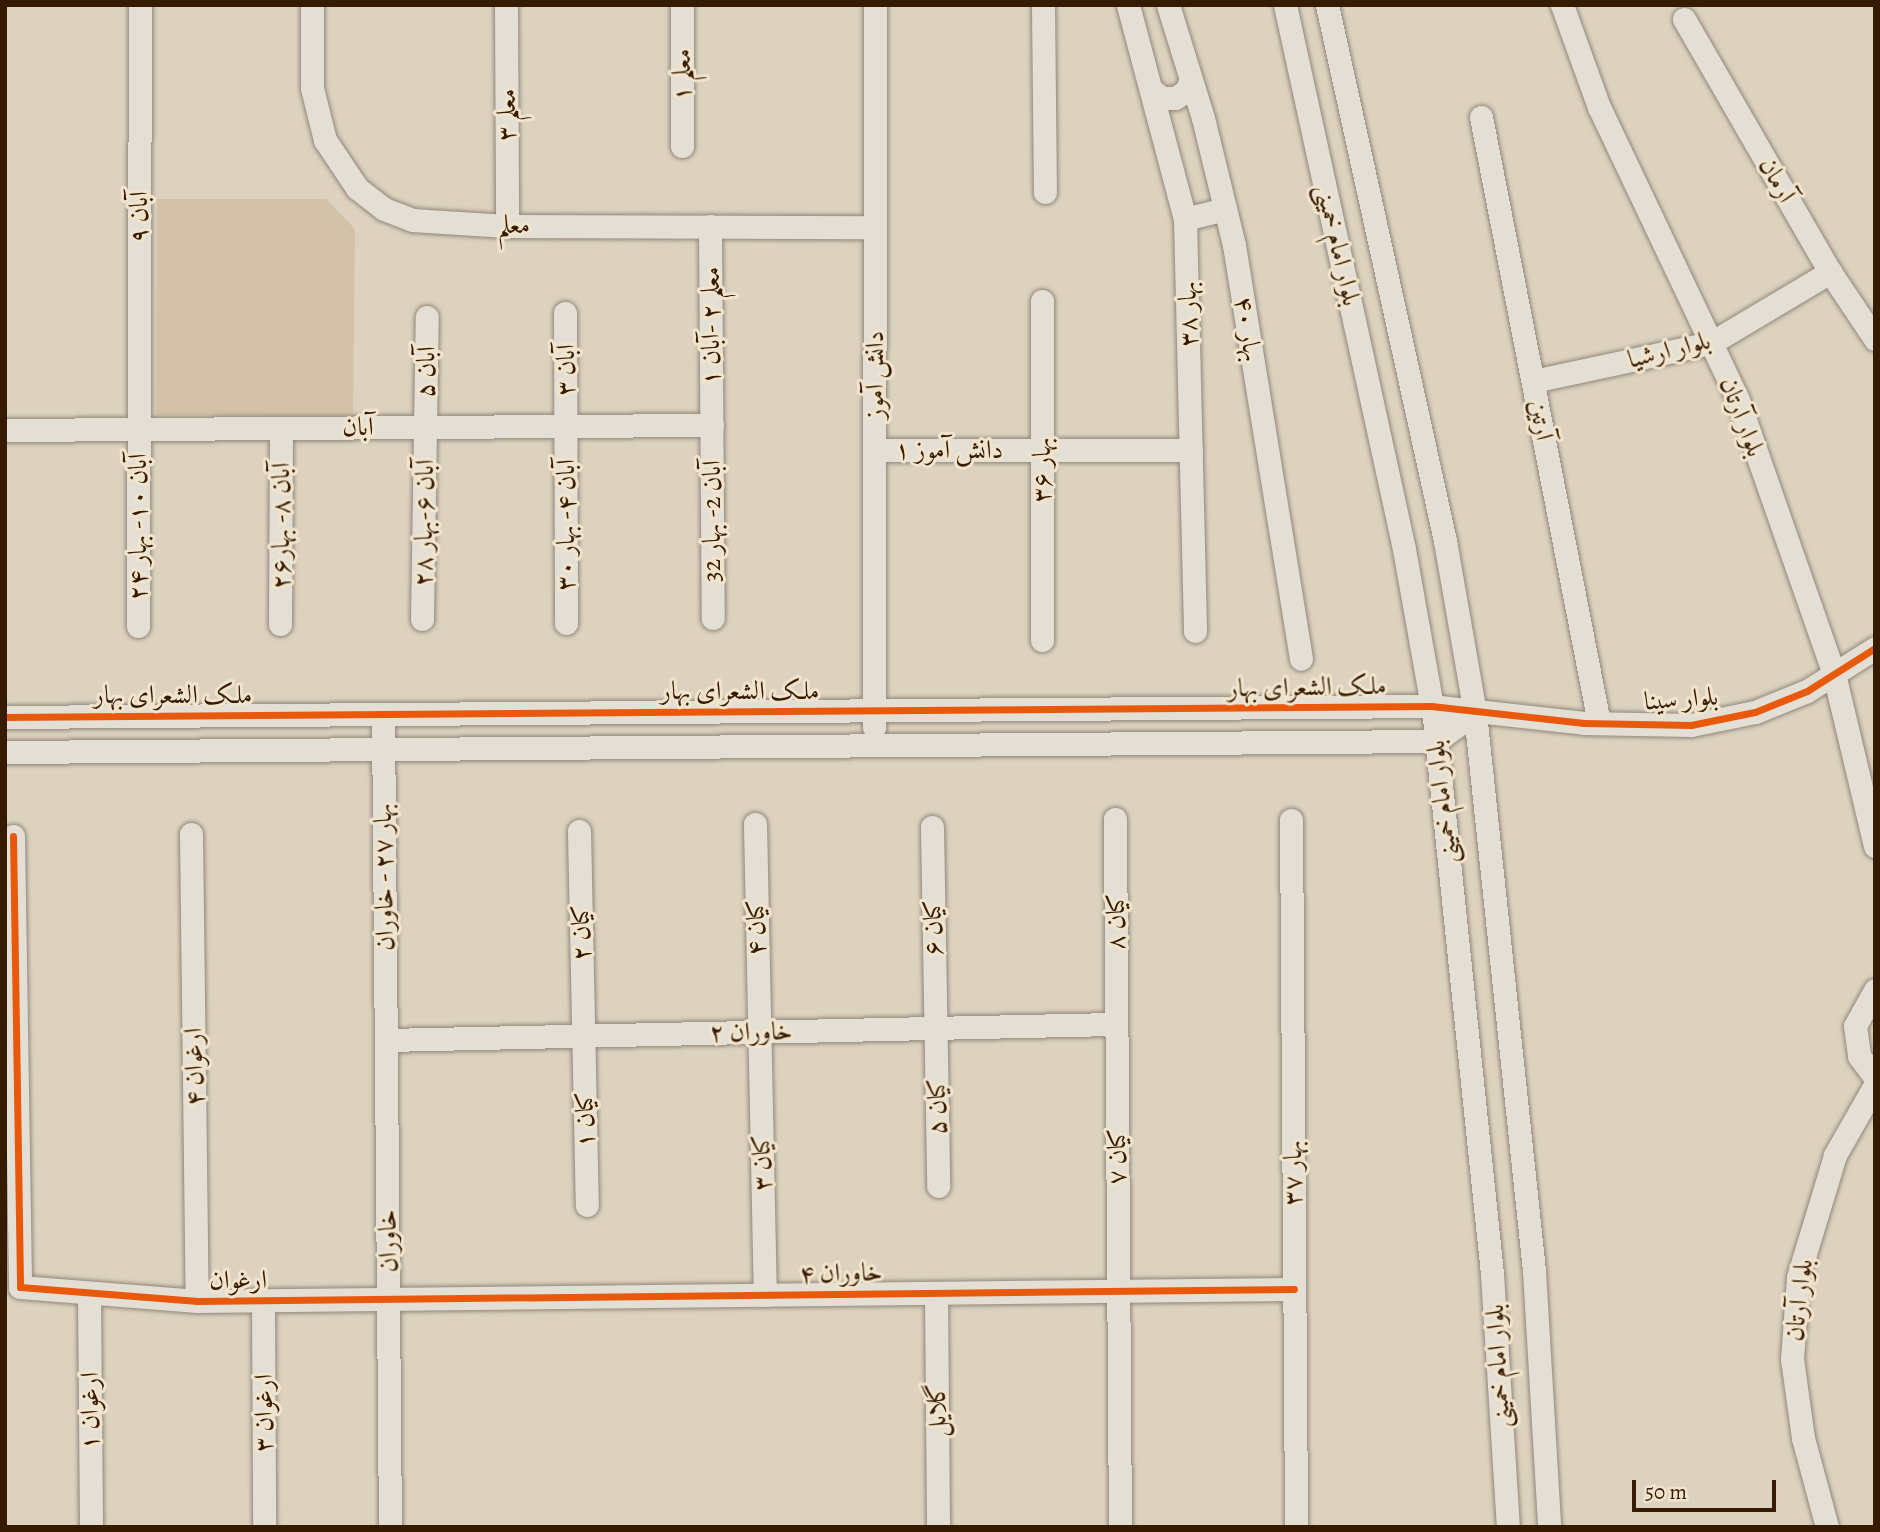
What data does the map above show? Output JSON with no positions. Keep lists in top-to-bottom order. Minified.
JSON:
{"streets":{"street":["معلم ۱","معلم ۳","آرمان","آبان ۹","معلم","بلوار امام خمینی","بهار ۳۸","معلم ۲ -آبان ۱","بهار ۴۰","بلوار ارشیا","آبان ۳","آبان ۵","دانش آموز","بلوار آرتان","آرتین","آبان","دانش آموز ۱","بهار ۳۶","آبان 2- بهار 32","آبان ۶-بهار ۲۸","آبان ۴- بهار ۳۰","۲۶آبان ۸- بهار","آبان ۱۰- بهار ۲۴","ملک الشعرای بهار","بلوار سینا","بهار ۲۷ - خاوران","کیان ۸","کیان ۴","کیان ۶","کیان ۲","خاوران ۲","ارغوان ۴","کیان ۵","کیان ۱","کیان ۷","کیان ۳","بهار ۳۷","خاوران","خاوران ۴","ارغوان","گلایل","ارغوان ۱","ارغوان ۳"]},"crossings":[["معلم ۳","معلم"],["آرمان","بلوار ارشیا"],["آبان ۹","آبان"],["آبان ۹","آبان ۱۰- بهار ۲۴"],["معلم","معلم ۲ -آبان ۱"],["معلم","دانش آموز"],["بلوار امام خمینی","ملک الشعرای بهار"],["بلوار امام خمینی","بلوار سینا"],["بهار ۳۸","دانش آموز ۱"],["معلم ۲ -آبان ۱","آبان"],["معلم ۲ -آبان ۱","آبان 2- بهار 32"],["بلوار ارشیا","بلوار آرتان"],["بلوار ارشیا","آرتین"],["آبان ۳","آبان"],["آبان ۳","آبان ۴- بهار ۳۰"],["آبان ۵","آبان"],["آبان ۵","آبان ۶-بهار ۲۸"],["دانش آموز","دانش آموز ۱"],["دانش آموز","ملک الشعرای بهار"],["بلوار آرتان","بلوار سینا"],["آرتین","بلوار سینا"],["آبان","آبان 2- بهار 32"],["آبان","آبان ۶-بهار ۲۸"],["آبان","آبان ۴- بهار ۳۰"],["آبان","۲۶آبان ۸- بهار"],["آبان","آبان ۱۰- بهار ۲۴"],["دانش آموز ۱","بهار ۳۶"],["ملک الشعرای بهار","بلوار سینا"],["ملک الشعرای بهار","بهار ۲۷ - خاوران"],["بهار ۲۷ - خاوران","خاوران ۲"],["بهار ۲۷ - خاوران","خاوران"],["کیان ۸","خاوران ۲"],["کیان ۸","کیان ۷"],["کیان ۴","خاوران ۲"],["کیان ۴","کیان ۳"],["کیان ۶","خاوران ۲"],["کیان ۶","کیان ۵"],["کیان ۲","خاوران ۲"],["کیان ۲","کیان ۱"],["خاوران ۲","کیان ۵"],["خاوران ۲","کیان ۱"],["خاوران ۲","کیان ۷"],["خاوران ۲","کیان ۳"],["خاوران ۲","خاوران"],["ارغوان ۴","ارغوان"],["کیان ۷","خاوران ۴"],["کیان ۳","خاوران ۴"],["بهار ۳۷","خاوران ۴"],["خاوران","خاوران ۴"],["خاوران","ارغوان"],["خاوران ۴","ارغوان"],["خاوران ۴","گلایل"],["ارغوان","ارغوان ۱"],["ارغوان","ارغوان ۳"]],"scale_bar":"50 m"}
